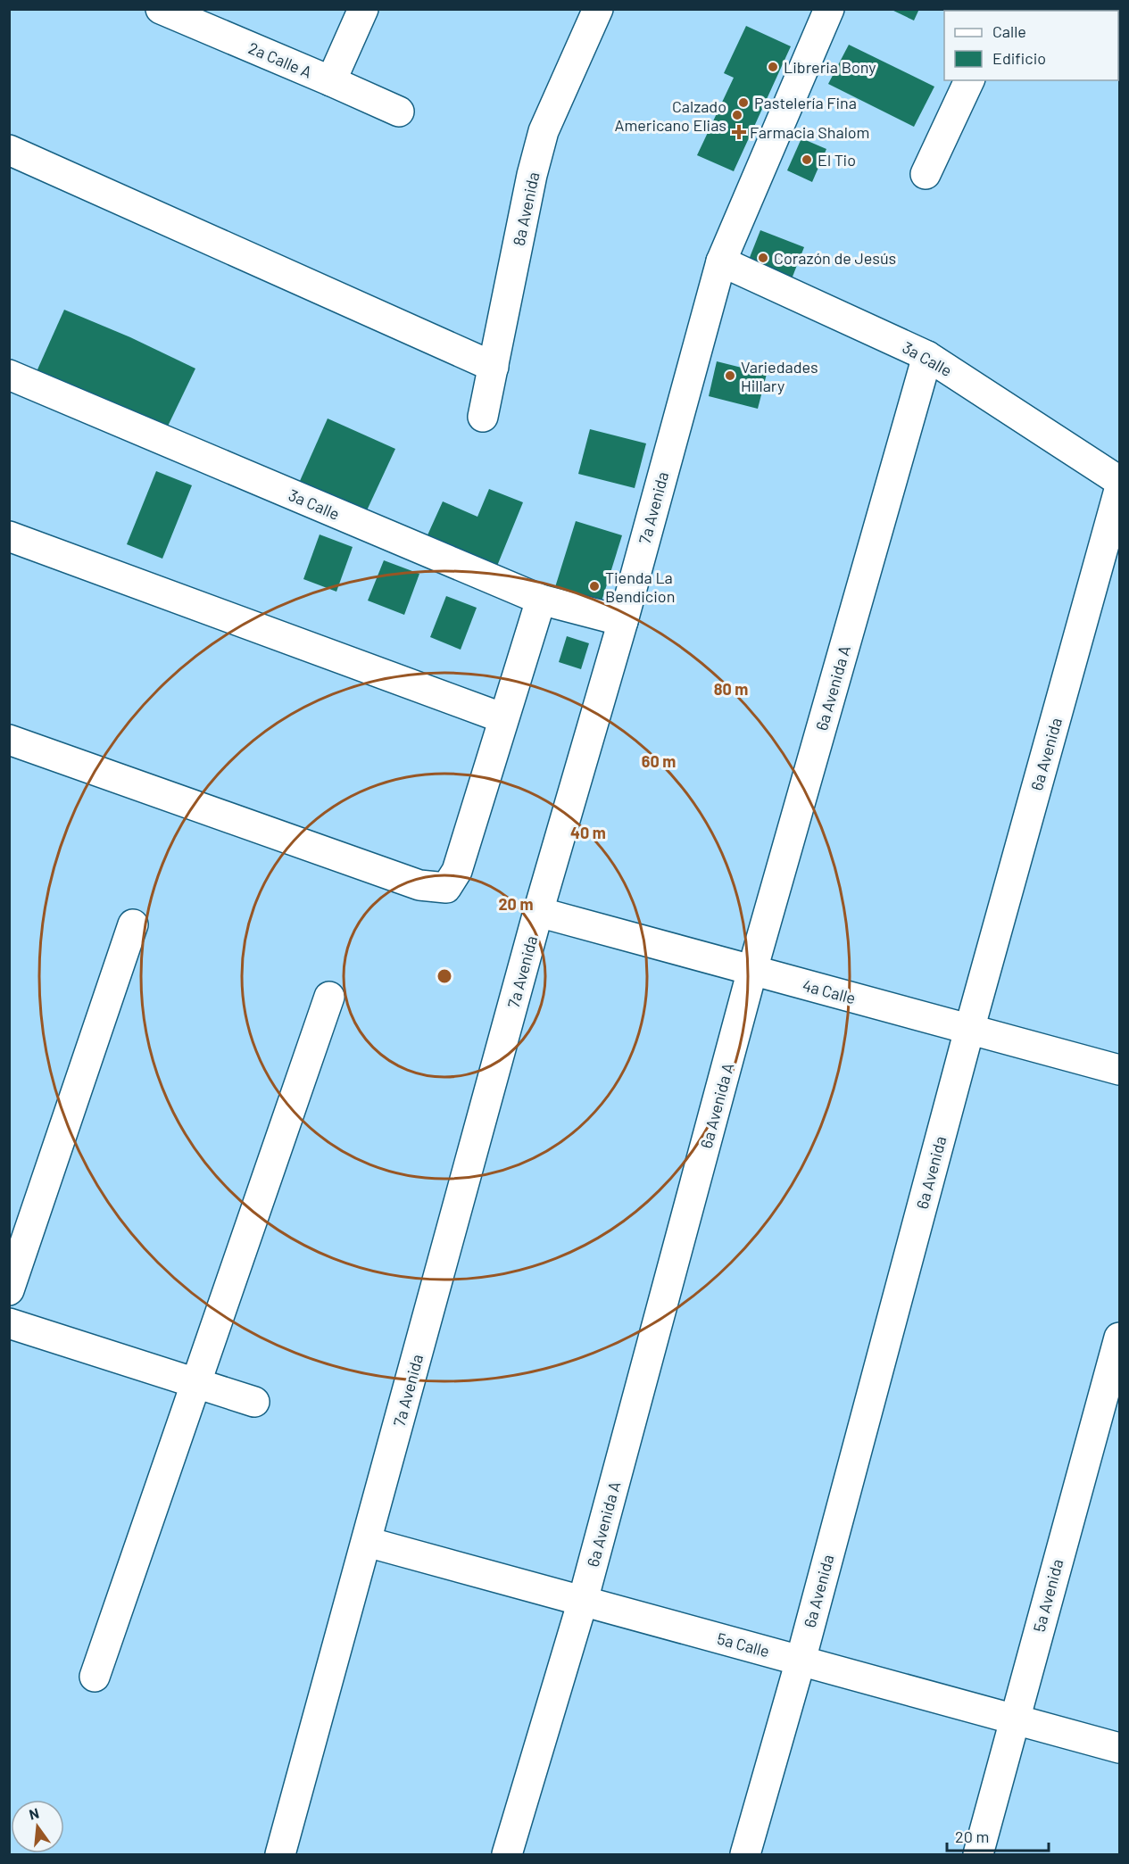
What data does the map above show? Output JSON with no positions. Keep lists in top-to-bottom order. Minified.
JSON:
{"streets":{"street":["2a Calle A","8a Avenida","3a Calle","7a Avenida","6a Avenida A","6a Avenida","4a Calle","5a Avenida","5a Calle"]},"crossings":[["3a Calle","7a Avenida"],["3a Calle","6a Avenida A"],["7a Avenida","4a Calle"],["7a Avenida","5a Calle"],["6a Avenida A","4a Calle"],["6a Avenida A","5a Calle"],["6a Avenida","4a Calle"],["6a Avenida","5a Calle"],["5a Avenida","5a Calle"]],"places":{"other":["Libreria Bony","Pastelería Fina","Calzado Americano Elias","El Tio","Corazón de Jesús","Variedades Hillary","Tienda La Bendicion"],"health":["Farmacia Shalom"]},"legend":["Calle","Edificio"],"scale_bar":"20 m","north":"top","rings":["80 m","60 m","40 m","20 m"]}
